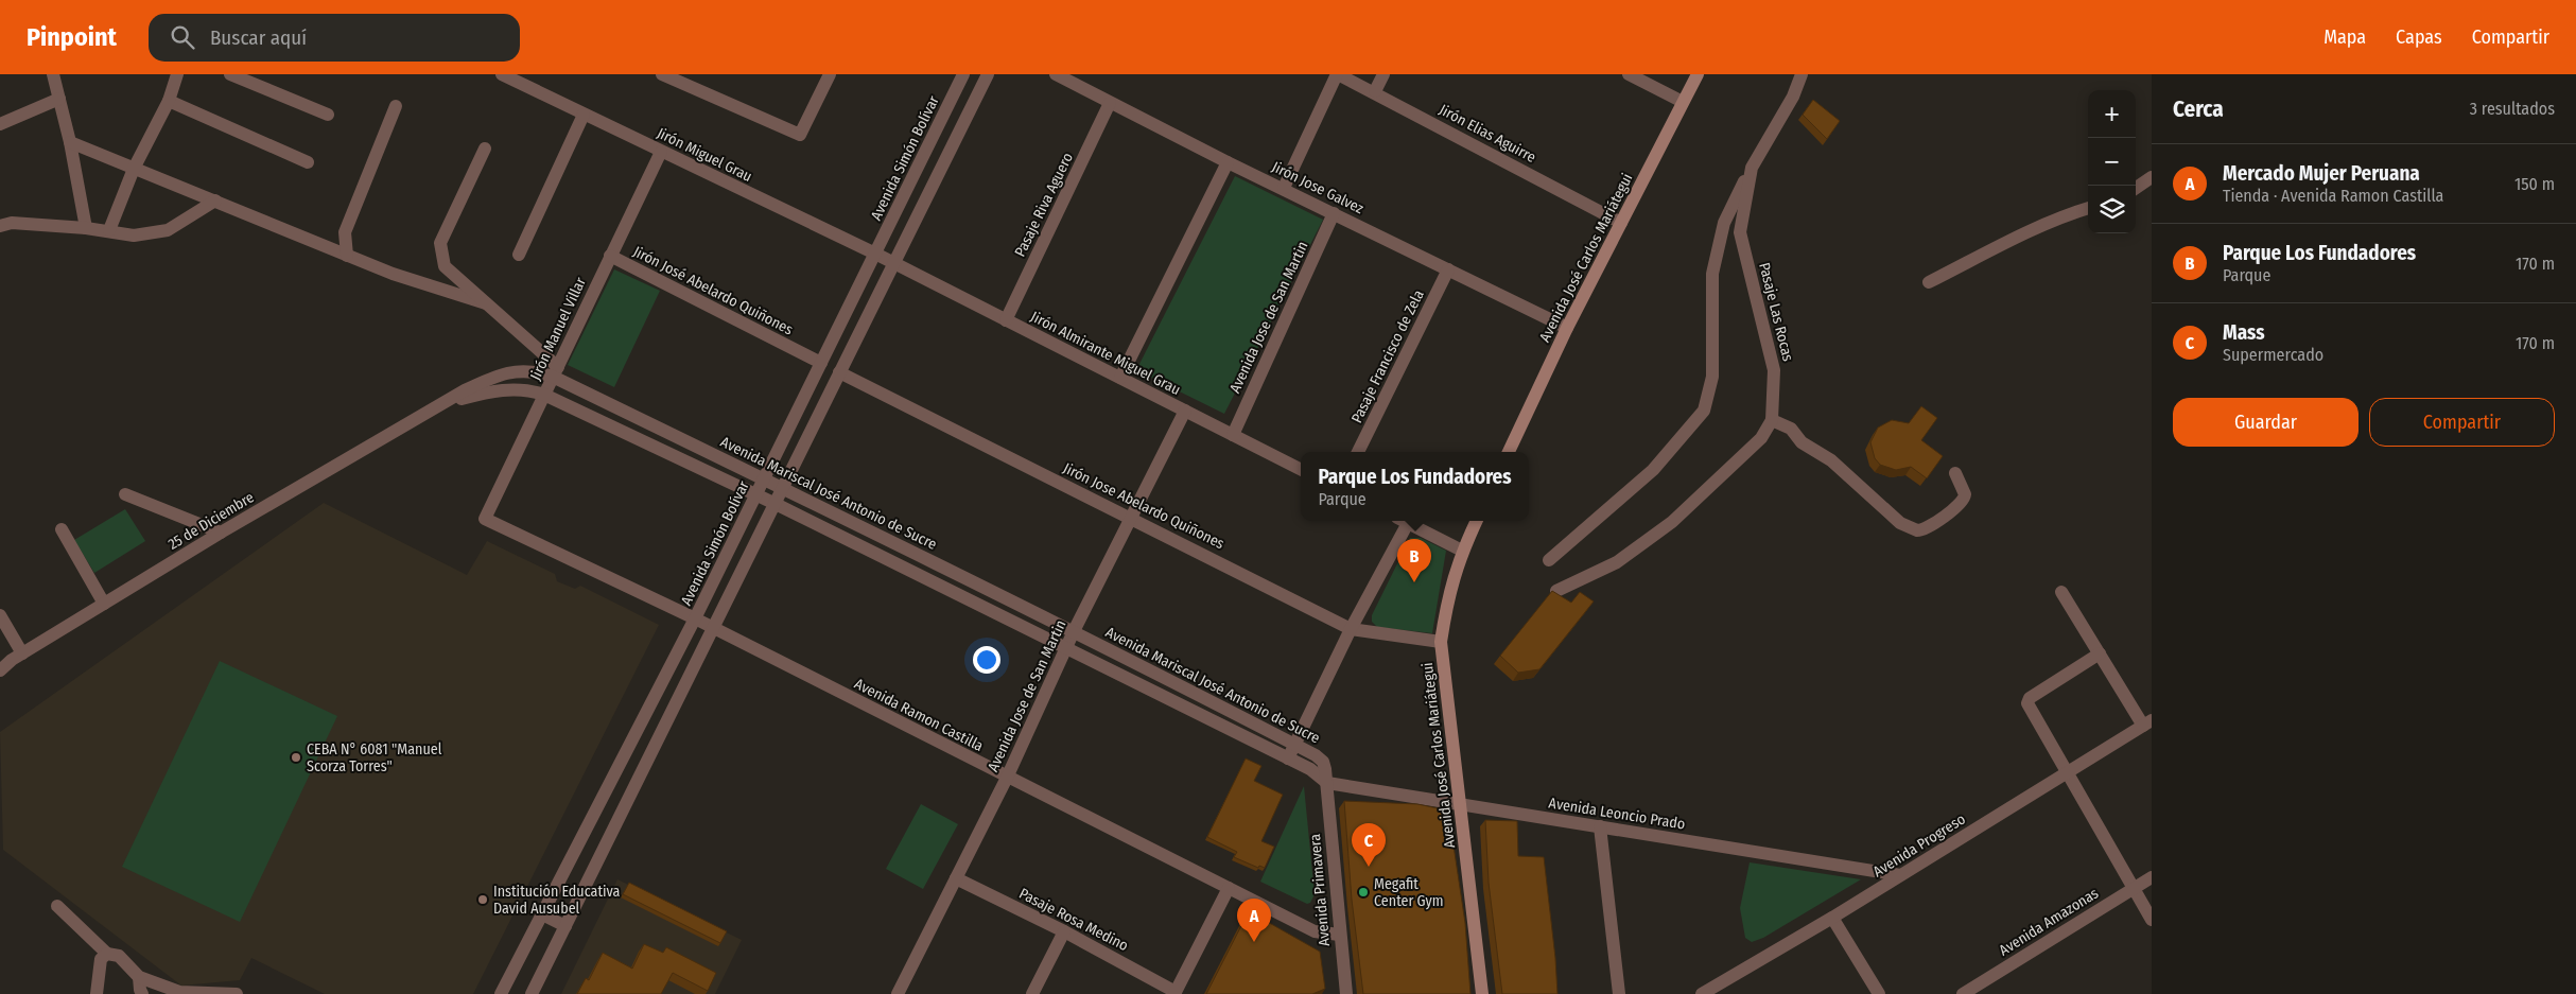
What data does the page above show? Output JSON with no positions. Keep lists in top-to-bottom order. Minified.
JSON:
{"streets":{"main road":["Avenida José Carlos Mariátegui"],"street":["Jirón Elias Aguirre","Jirón Miguel Grau","Avenida Simón Bolívar","Jirón Jose Galvez","Pasaje Riva Aguero","Jirón José Abelardo Quiñones","Pasaje Las Rocas","Avenida Jose de San Martin","Jirón Manuel Villar","Jirón Almirante Miguel Grau","Pasaje Francisco de Zela","Avenida Mariscal José Antonio de Sucre","Jirón Jose Abelardo Quiñones","25 de Diciembre","Avenida Ramon Castilla","Avenida Leoncio Prado","Avenida Progreso","Avenida Primavera","Pasaje Rosa Medino","Avenida Amazonas"]},"crossings":[["Jirón Elias Aguirre","Avenida José Carlos Mariátegui"],["Jirón Miguel Grau","Avenida Simón Bolívar"],["Jirón Miguel Grau","Jirón Manuel Villar"],["Jirón Miguel Grau","Jirón Almirante Miguel Grau"],["Avenida Simón Bolívar","Jirón José Abelardo Quiñones"],["Avenida Simón Bolívar","Avenida Mariscal José Antonio de Sucre"],["Avenida Simón Bolívar","Avenida Ramon Castilla"],["Jirón Jose Galvez","Pasaje Riva Aguero"],["Jirón Jose Galvez","Avenida José Carlos Mariátegui"],["Jirón Jose Galvez","Avenida Jose de San Martin"],["Jirón Jose Galvez","Pasaje Francisco de Zela"],["Pasaje Riva Aguero","Jirón Almirante Miguel Grau"],["Avenida José Carlos Mariátegui","Jirón Jose Abelardo Quiñones"],["Avenida José Carlos Mariátegui","Avenida Leoncio Prado"],["Jirón José Abelardo Quiñones","Jirón Manuel Villar"],["Avenida Jose de San Martin","Jirón Almirante Miguel Grau"],["Avenida Jose de San Martin","Avenida Mariscal José Antonio de Sucre"],["Avenida Jose de San Martin","Jirón Jose Abelardo Quiñones"],["Avenida Jose de San Martin","Avenida Ramon Castilla"],["Avenida Jose de San Martin","Pasaje Rosa Medino"],["Jirón Manuel Villar","Avenida Mariscal José Antonio de Sucre"],["Jirón Manuel Villar","Avenida Ramon Castilla"],["Avenida Mariscal José Antonio de Sucre","25 de Diciembre"],["Avenida Mariscal José Antonio de Sucre","Avenida Leoncio Prado"],["Avenida Mariscal José Antonio de Sucre","Avenida Primavera"],["Avenida Ramon Castilla","Avenida Primavera"],["Avenida Leoncio Prado","Avenida Progreso"],["Avenida Leoncio Prado","Avenida Primavera"]],"places":["CEBA N° 6081 \"Manuel Scorza Torres\"","Megafit Center Gym","Institución Educativa David Ausubel"],"page":{"header":"Pinpoint","search":"Buscar aquí","nav":["Mapa","Capas","Compartir"],"heading":["Cerca","3 resultados"],"map_buttons":["+","−"],"list":[{"mark":"A","name":"Mercado Mujer Peruana","note":"Tienda · Avenida Ramon Castilla","value":"150 m"},{"mark":"B","name":"Parque Los Fundadores","note":"Parque","value":"170 m"},{"mark":"C","name":"Mass","note":"Supermercado","value":"170 m"}],"buttons":["Guardar","Compartir"],"popup":["Parque Los Fundadores","Parque"],"pins":["B","C","A"]}}
